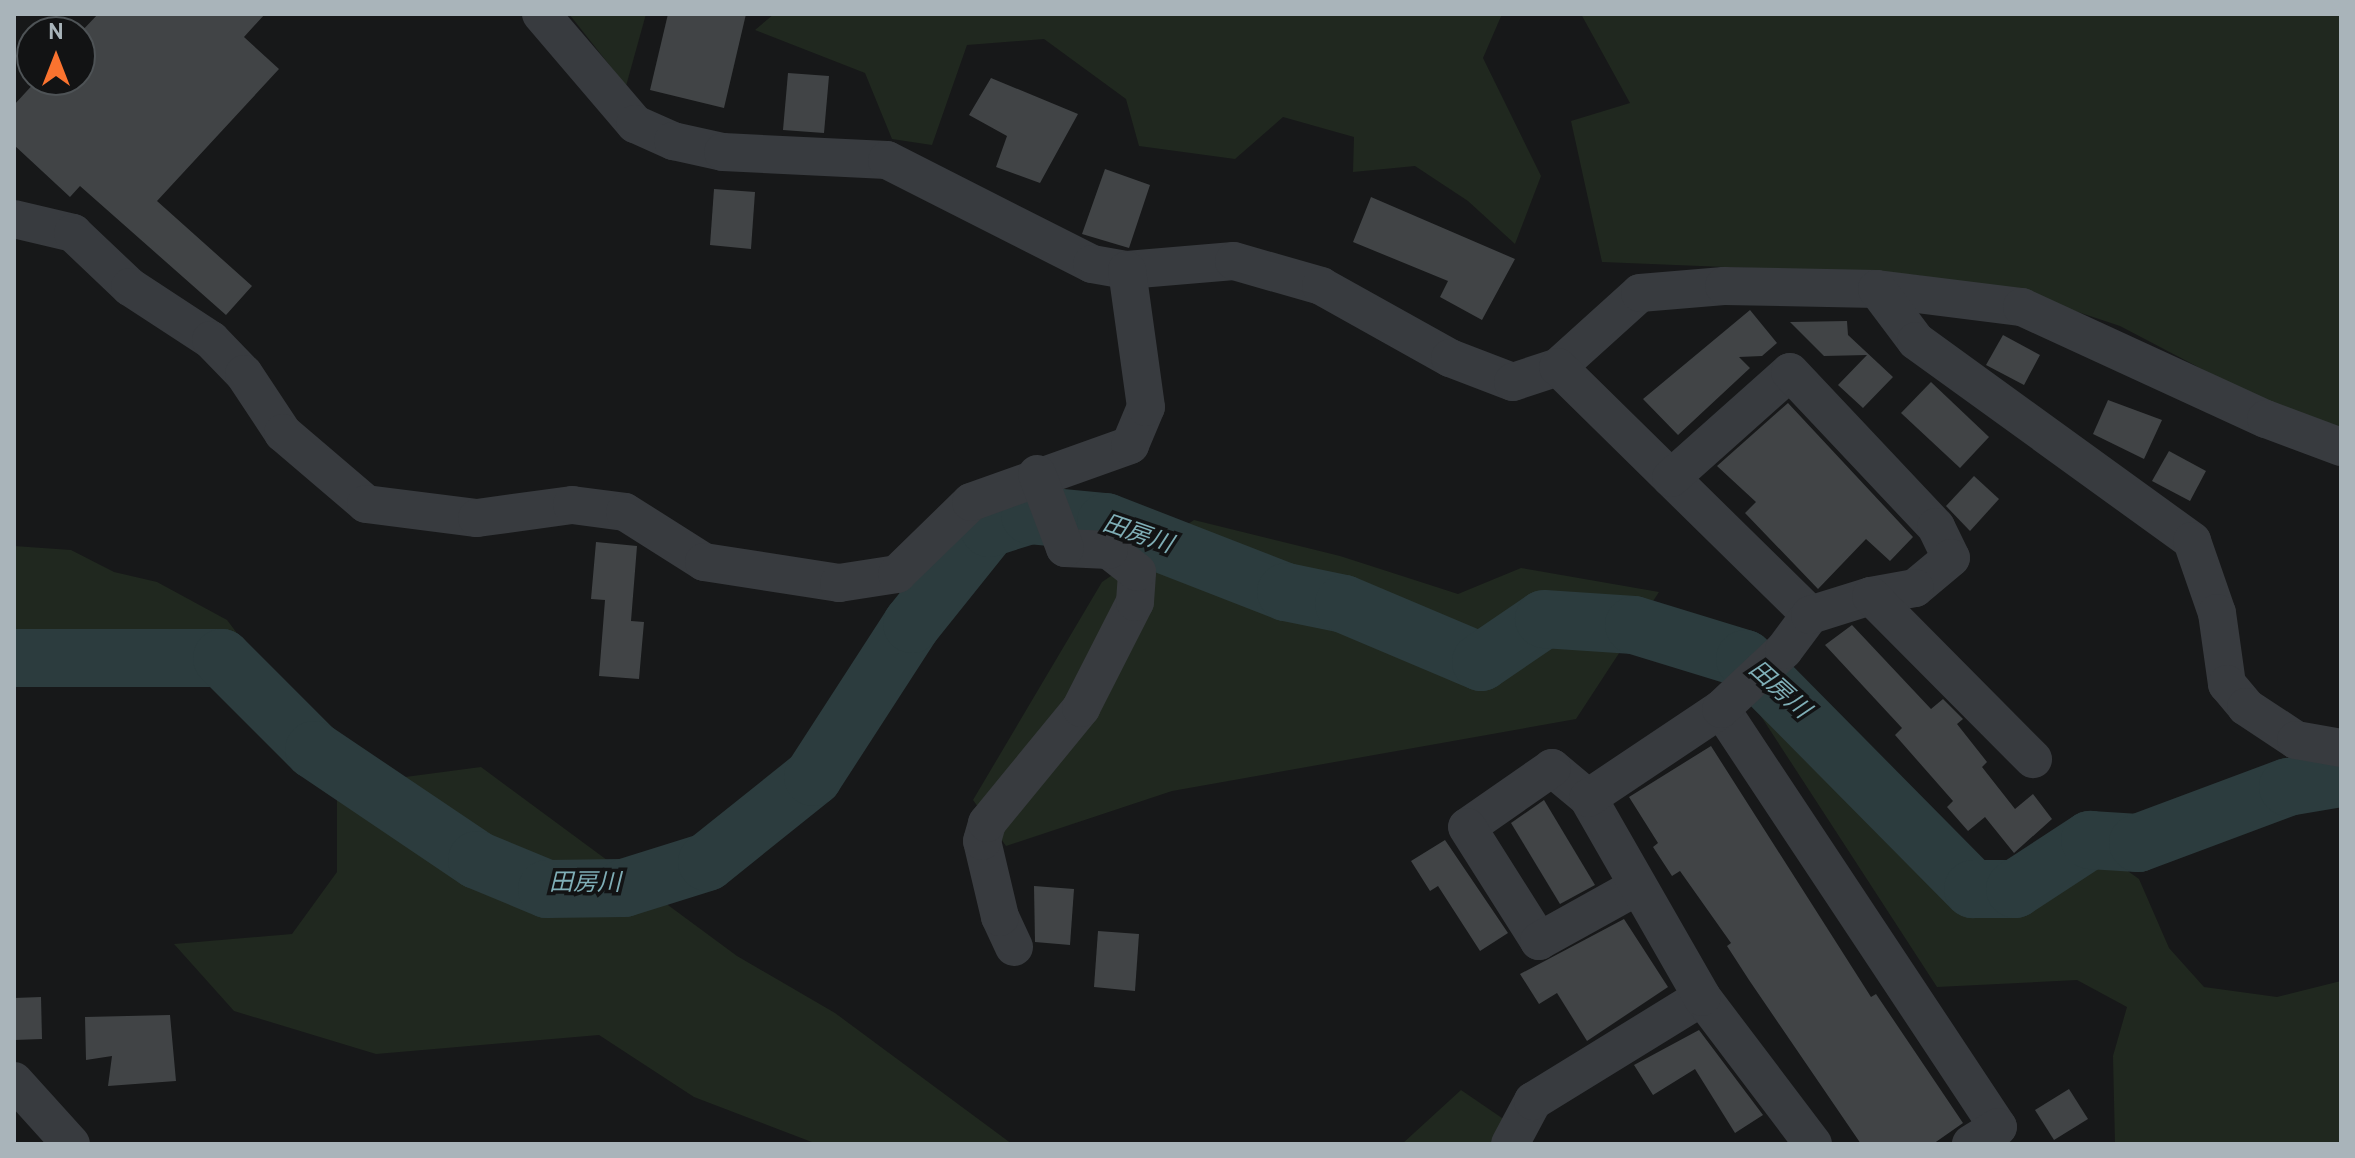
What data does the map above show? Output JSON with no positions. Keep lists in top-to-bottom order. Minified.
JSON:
{"water":["田房川"],"north":"top"}
